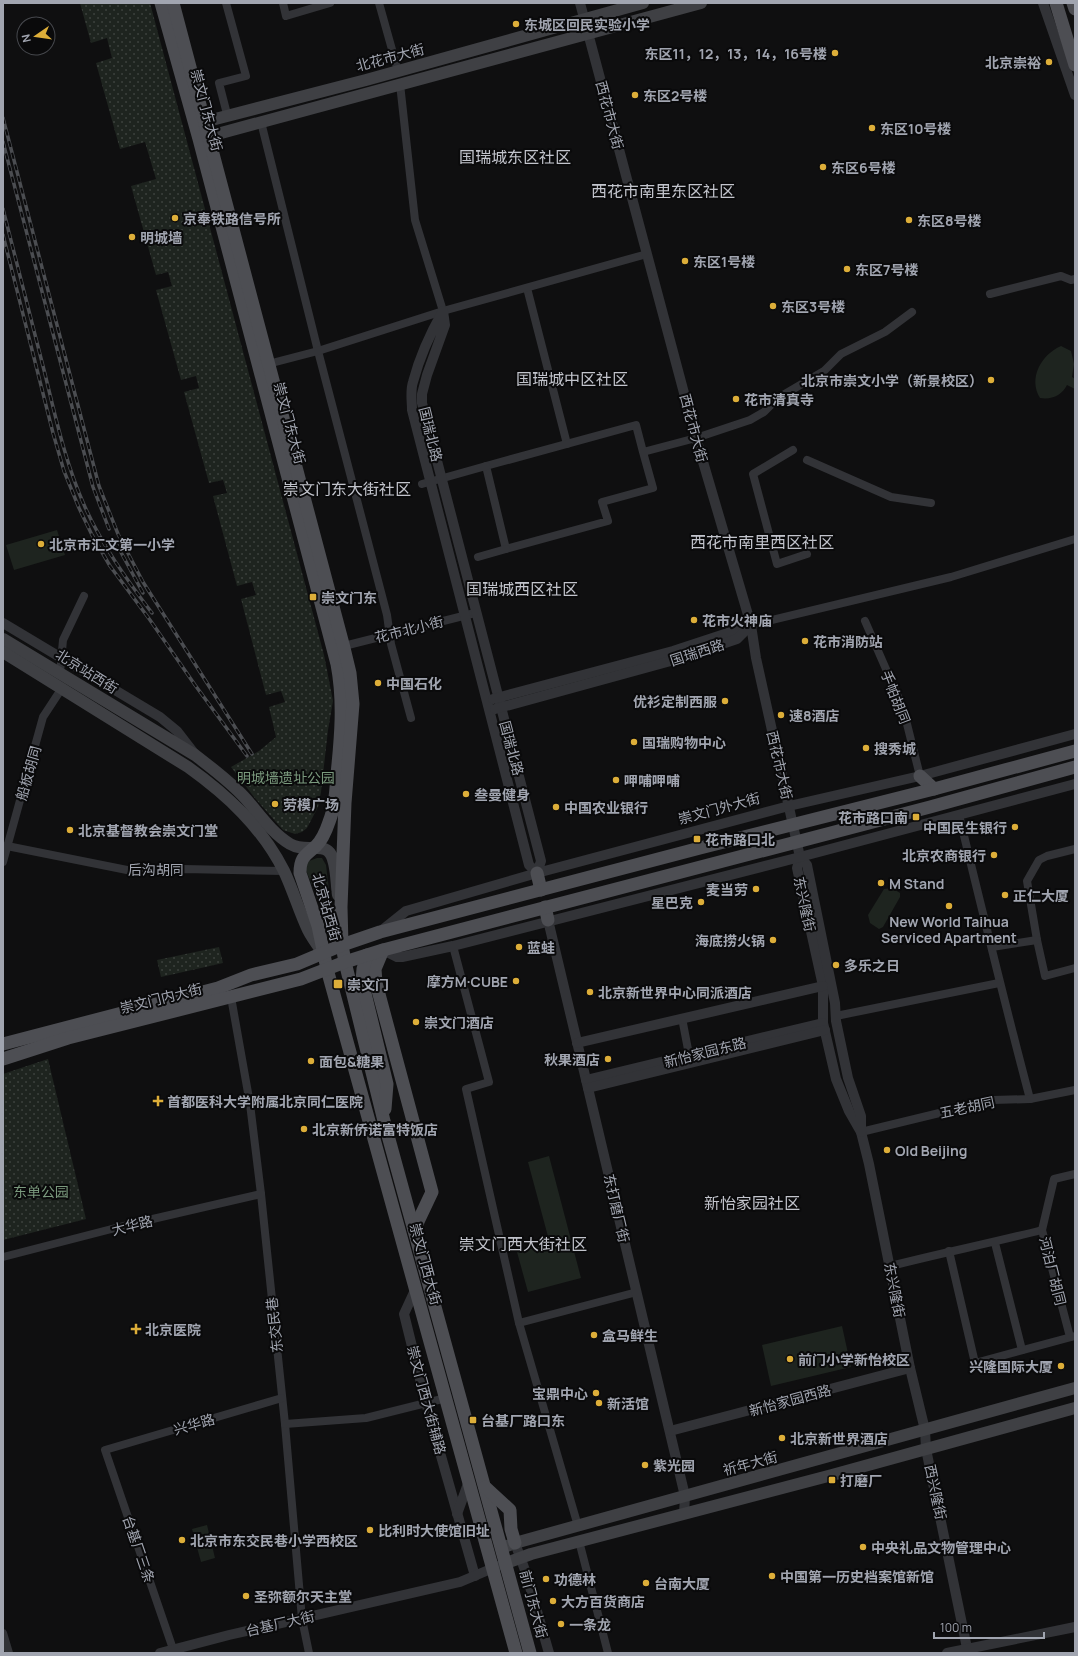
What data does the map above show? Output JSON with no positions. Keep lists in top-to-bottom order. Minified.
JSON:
{"streets":{"main road":["北花市大街","崇文门东大街","北京站西街","崇文门外大街","崇文门内大街","崇文门西大街","祈年大街","前门东大街"],"street":["西花市大街","国瑞北路","花市北小街","国瑞西路","手帕胡同","船板胡同","后沟胡同","东兴隆街","新怡家园东路","五老胡同","东打磨厂街","大华路","河泊厂胡同","东交民巷","崇文门西大街辅路","新怡家园西路","兴华路","西兴隆街","台基厂三条","台基厂大街"]},"crossings":[["北花市大街","崇文门东大街"],["北花市大街","西花市大街"],["崇文门东大街","花市北小街"],["崇文门东大街","北京站西街"],["崇文门东大街","崇文门外大街"],["崇文门东大街","崇文门西大街"],["西花市大街","国瑞西路"],["西花市大街","崇文门外大街"],["西花市大街","东兴隆街"],["国瑞北路","花市北小街"],["国瑞北路","国瑞西路"],["国瑞北路","崇文门外大街"],["北京站西街","船板胡同"],["北京站西街","崇文门外大街"],["北京站西街","后沟胡同"],["北京站西街","崇文门内大街"],["北京站西街","崇文门西大街"],["手帕胡同","崇文门外大街"],["船板胡同","后沟胡同"],["崇文门外大街","崇文门内大街"],["崇文门外大街","崇文门西大街"],["东兴隆街","新怡家园东路"],["东兴隆街","五老胡同"],["东兴隆街","新怡家园西路"],["东兴隆街","祈年大街"],["东兴隆街","西兴隆街"],["崇文门内大街","崇文门西大街"],["崇文门内大街","东交民巷"],["新怡家园东路","东打磨厂街"],["东打磨厂街","新怡家园西路"],["东打磨厂街","祈年大街"],["大华路","东交民巷"],["崇文门西大街","崇文门西大街辅路"],["崇文门西大街","祈年大街"],["崇文门西大街","前门东大街"],["崇文门西大街","台基厂大街"],["东交民巷","兴华路"],["东交民巷","台基厂大街"],["崇文门西大街辅路","台基厂大街"],["兴华路","台基厂三条"],["祈年大街","前门东大街"],["台基厂三条","台基厂大街"],["前门东大街","台基厂大街"]],"districts":["国瑞城东区社区","西花市南里东区社区","国瑞城中区社区","崇文门东大街社区","西花市南里西区社区","国瑞城西区社区","新怡家园社区","崇文门西大街社区"],"parks":["明城墙遗址公园","东单公园"],"places":{"other":["东城区回民实验小学","东区11，12，13，14，16号楼","北京崇裕","东区2号楼","东区10号楼","东区6号楼","京奉铁路信号所","东区8号楼","明城墙","东区1号楼","东区7号楼","东区3号楼","北京市崇文小学（新景校区）","花市清真寺","北京市汇文第一小学","花市火神庙","花市消防站","中国石化","优衫定制西服","速8酒店","国瑞购物中心","搜秀城","呷哺呷哺","叁曼健身","劳模广场","中国农业银行","中国民生银行","北京基督教会崇文门堂","北京农商银行","M Stand","麦当劳","正仁大厦","星巴克","New World Taihua Serviced Apartment","海底捞火锅","蓝蛙","多乐之日","摩方M·CUBE","北京新世界中心同派酒店","崇文门酒店","秋果酒店","面包&糖果","北京新侨诺富特饭店","Old Beijing","盒马鲜生","前门小学新怡校区","兴隆国际大厦","宝鼎中心","新活馆","北京新世界酒店","紫光园","比利时大使馆旧址","北京市东交民巷小学西校区","中央礼品文物管理中心","中国第一历史档案馆新馆","功德林","台南大厦","圣弥额尔天主堂","大方百货商店","一条龙"],"transit":["崇文门东","花市路口南","花市路口北","崇文门","台基厂路口东","打磨厂"],"health":["首都医科大学附属北京同仁医院","北京医院"]},"scale_bar":"100 m","north":"left"}
